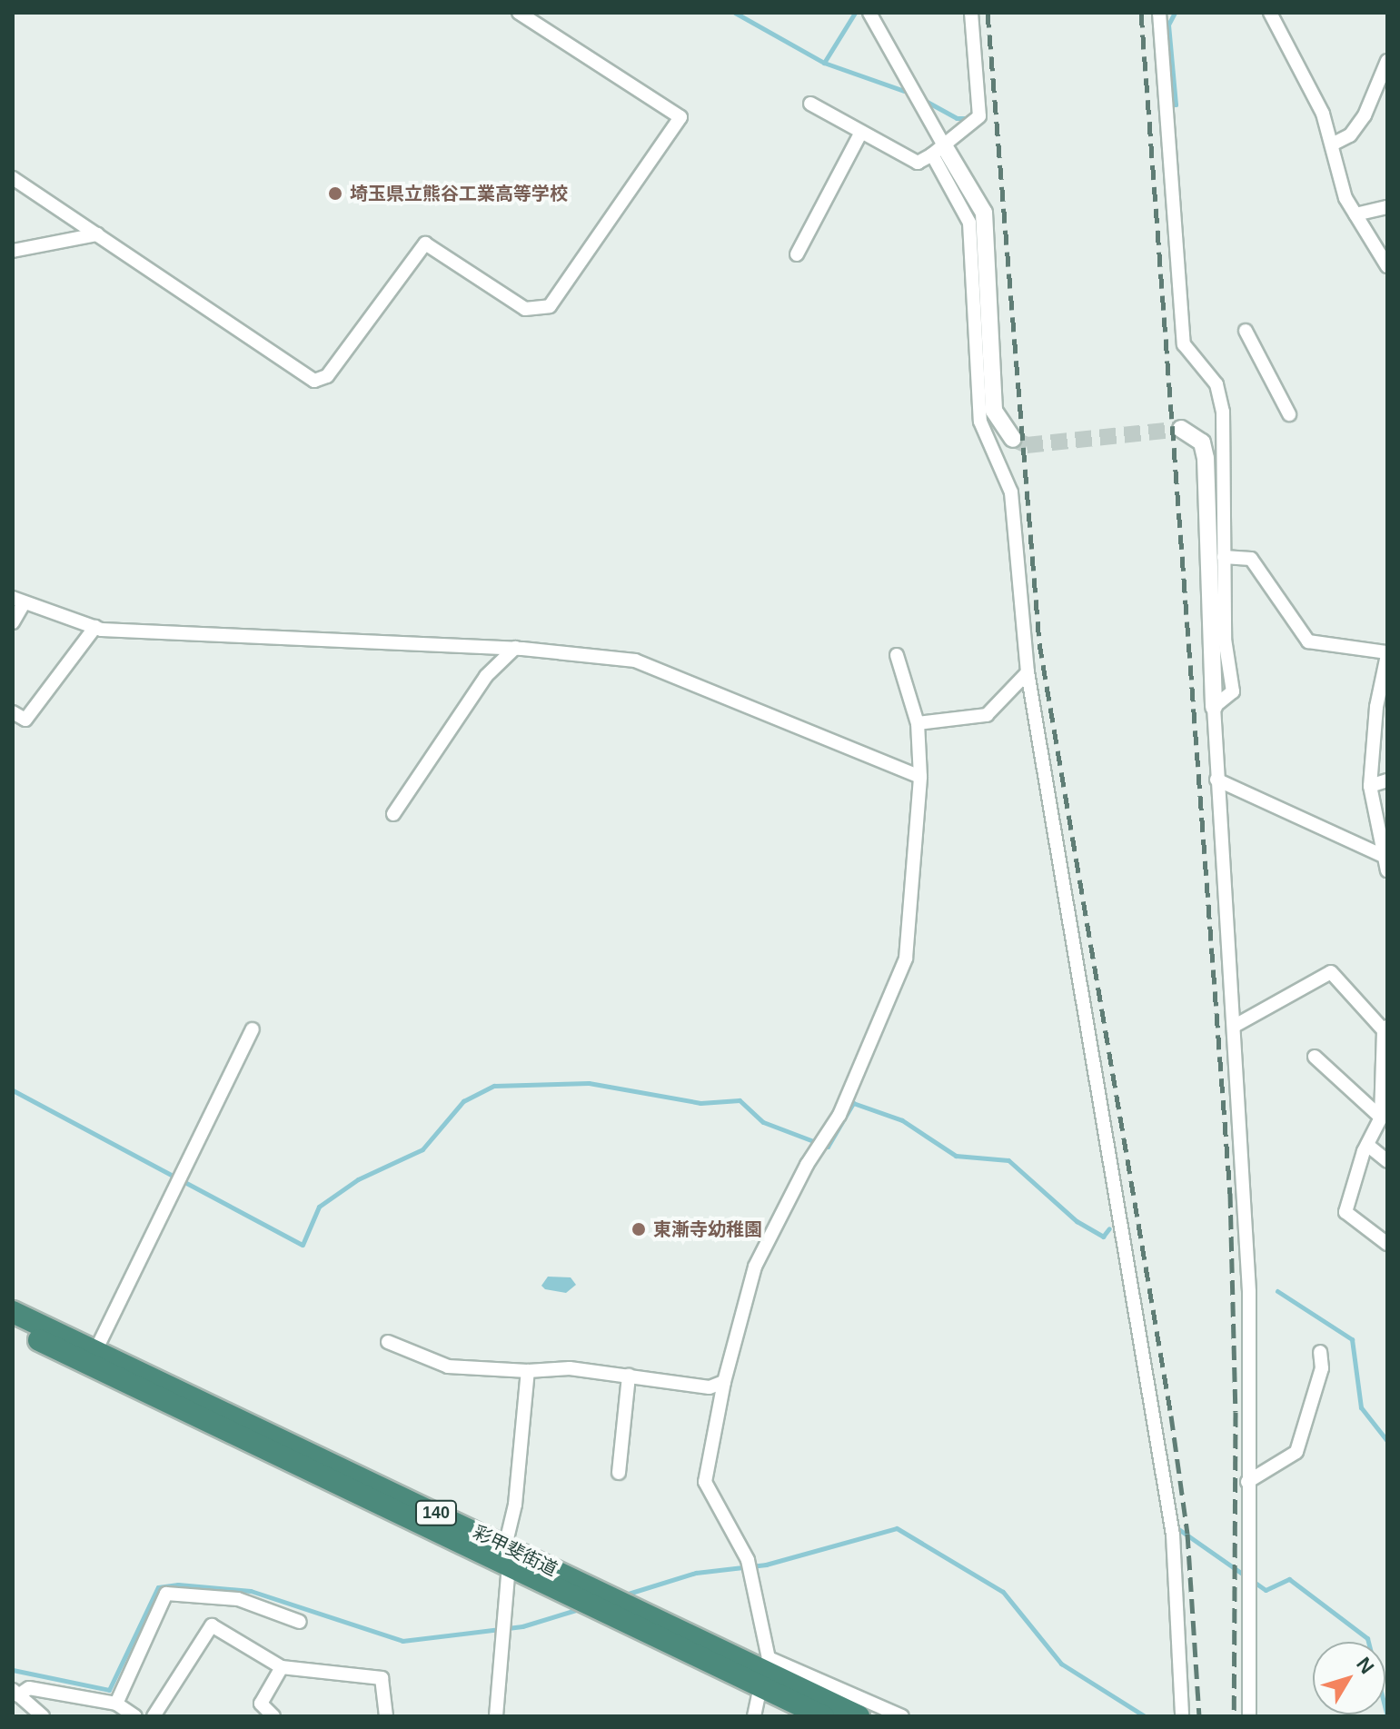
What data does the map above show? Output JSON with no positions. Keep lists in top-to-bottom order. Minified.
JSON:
{"streets":{"highway":["140","彩甲斐街道"]},"places":["埼玉県立熊谷工業高等学校","東漸寺幼稚園"],"north":"top right"}
